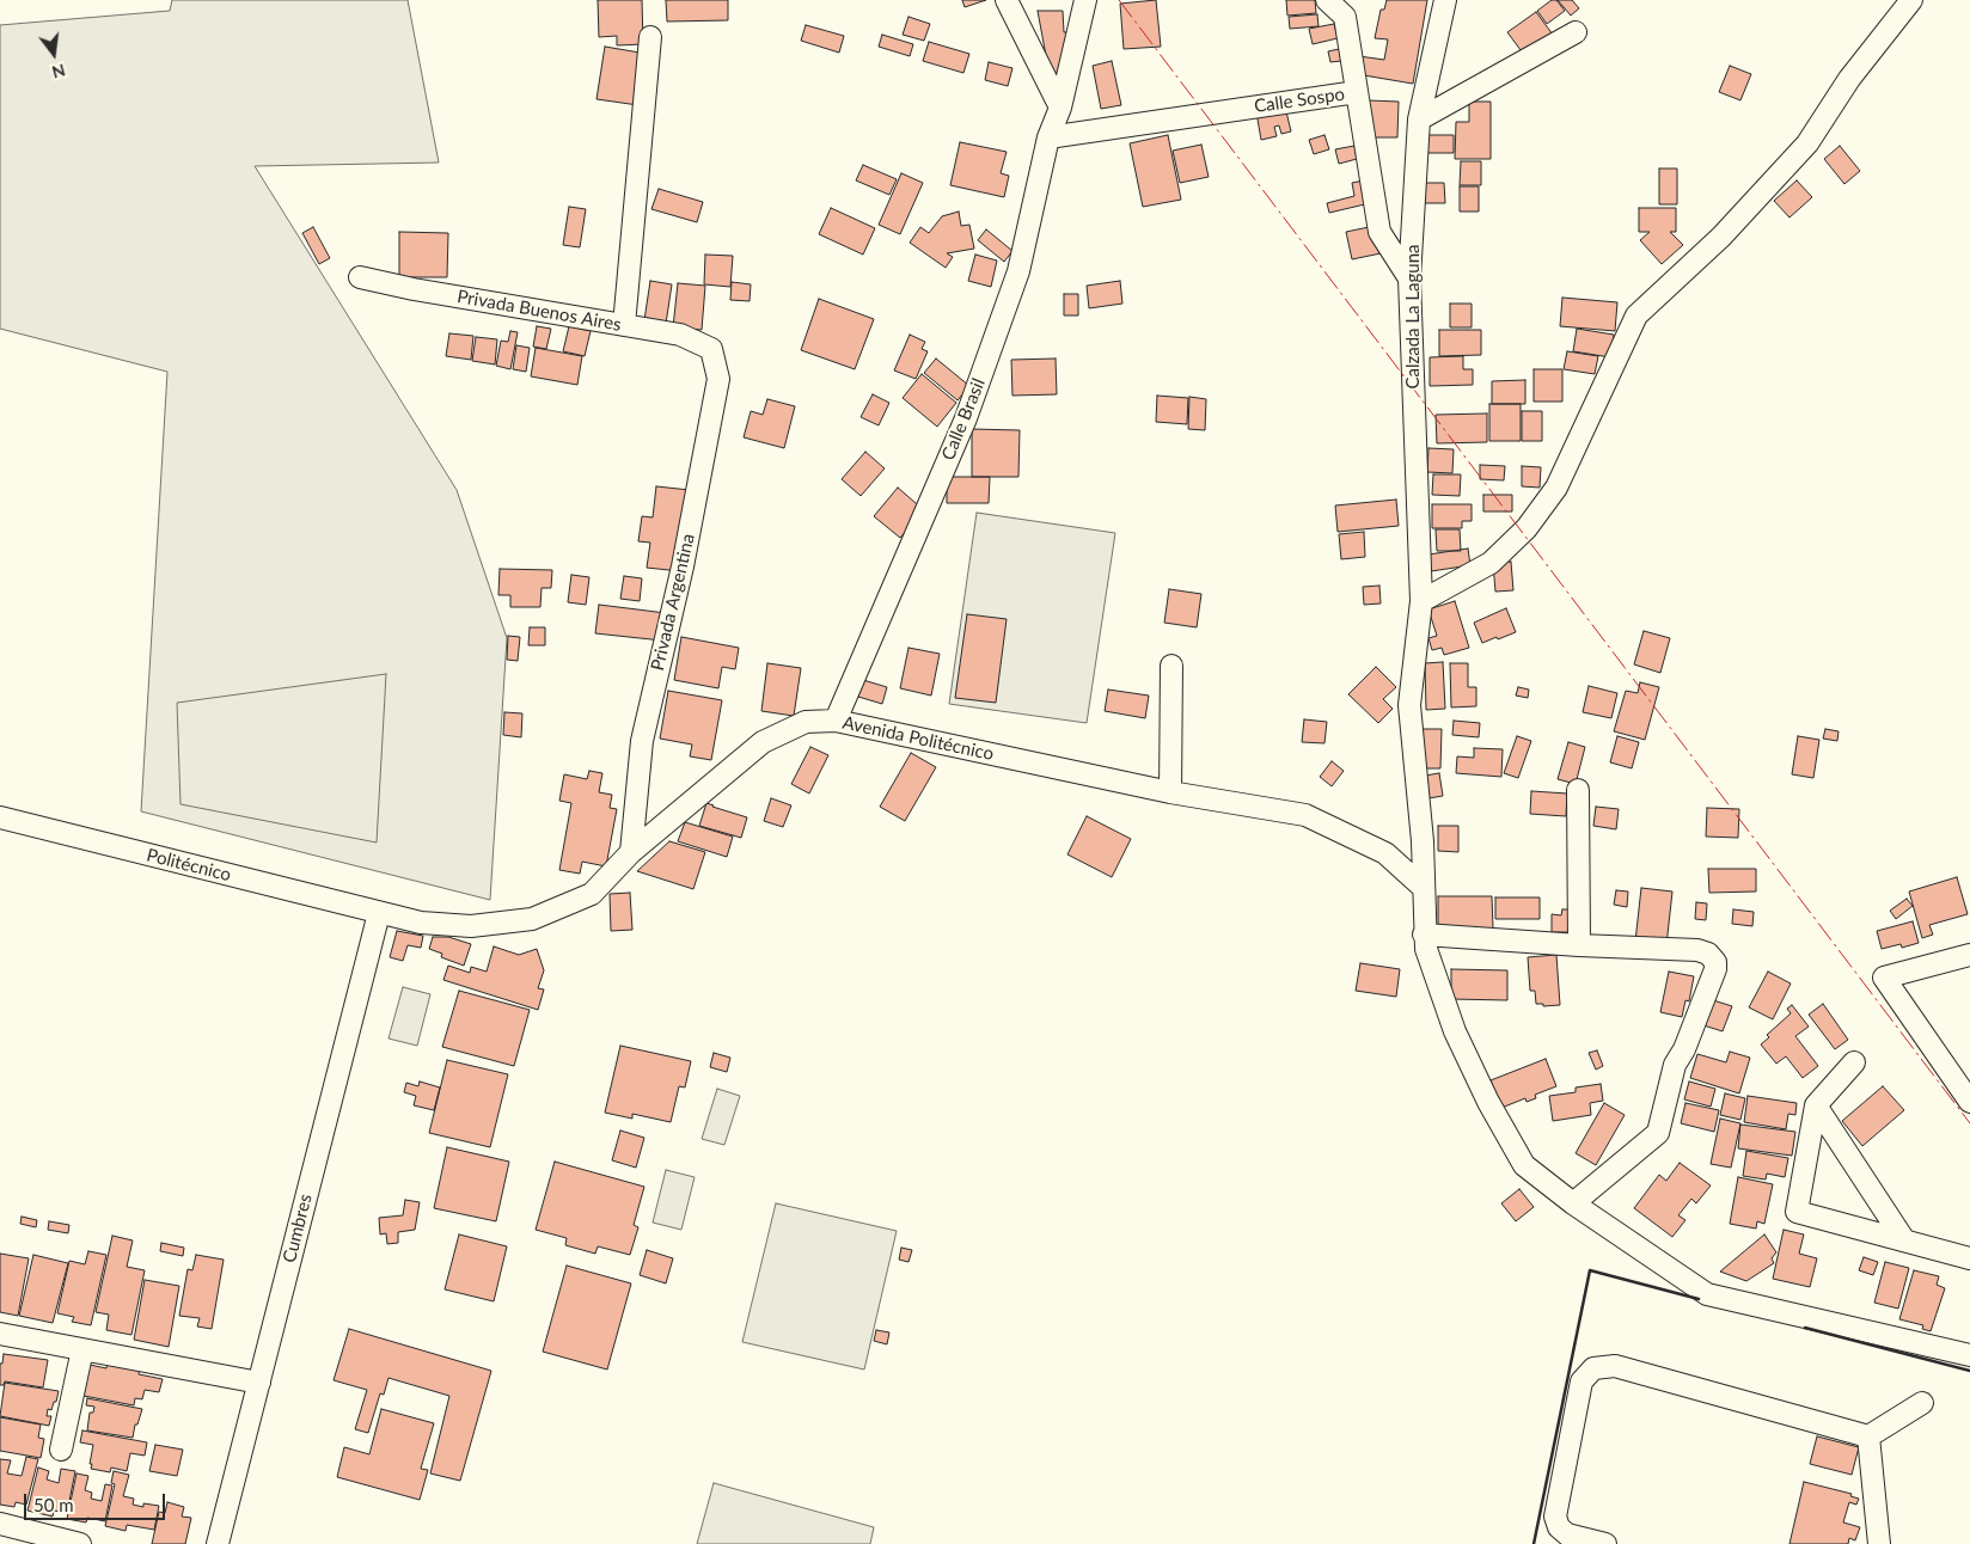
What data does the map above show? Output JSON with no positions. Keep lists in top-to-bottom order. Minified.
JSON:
{"streets":{"street":["Calle Sospo","Privada Buenos Aires","Calzada La Laguna","Calle Brasil","Privada Argentina","Avenida Politécnico","Politécnico","Cumbres"]},"crossings":[["Calle Sospo","Calzada La Laguna"],["Calle Sospo","Calle Brasil"],["Privada Buenos Aires","Privada Argentina"],["Calzada La Laguna","Avenida Politécnico"],["Calle Brasil","Avenida Politécnico"],["Privada Argentina","Avenida Politécnico"],["Avenida Politécnico","Politécnico"],["Avenida Politécnico","Cumbres"],["Politécnico","Cumbres"]],"scale_bar":"50 m","north":"bottom"}
